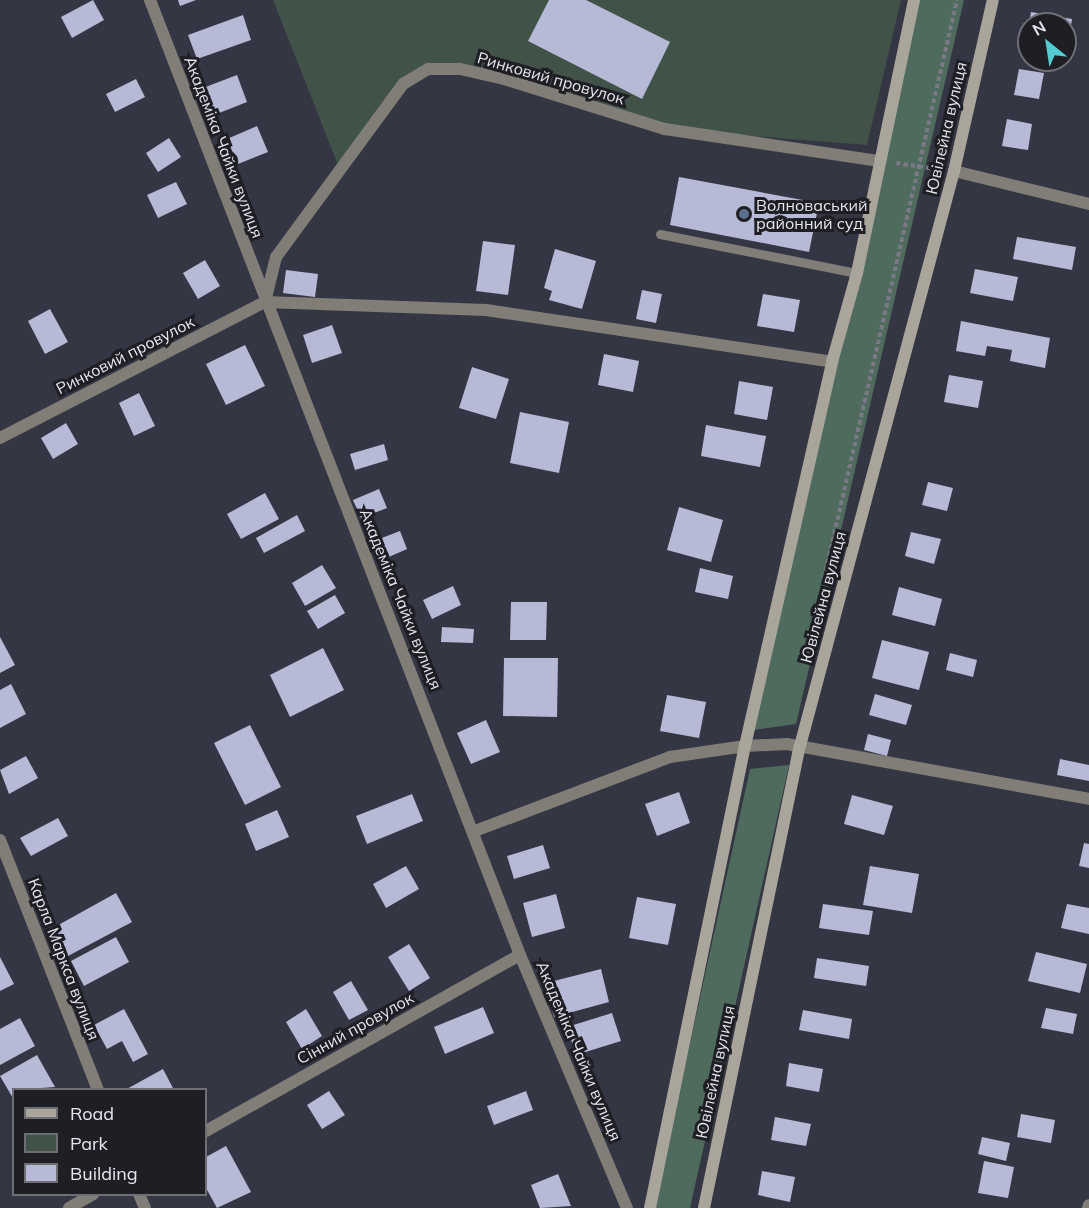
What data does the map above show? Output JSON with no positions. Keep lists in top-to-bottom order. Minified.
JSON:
{"streets":{"street":["Ринковий провулок","Ювілейна вулиця","Академіка Чайки вулиця","Карла Маркса вулиця","Сінний провулок"]},"crossings":[["Ринковий провулок","Академіка Чайки вулиця"],["Академіка Чайки вулиця","Сінний провулок"]],"places":["Волноваський районний суд"],"legend":["Road","Park","Building"],"north":"top left"}
